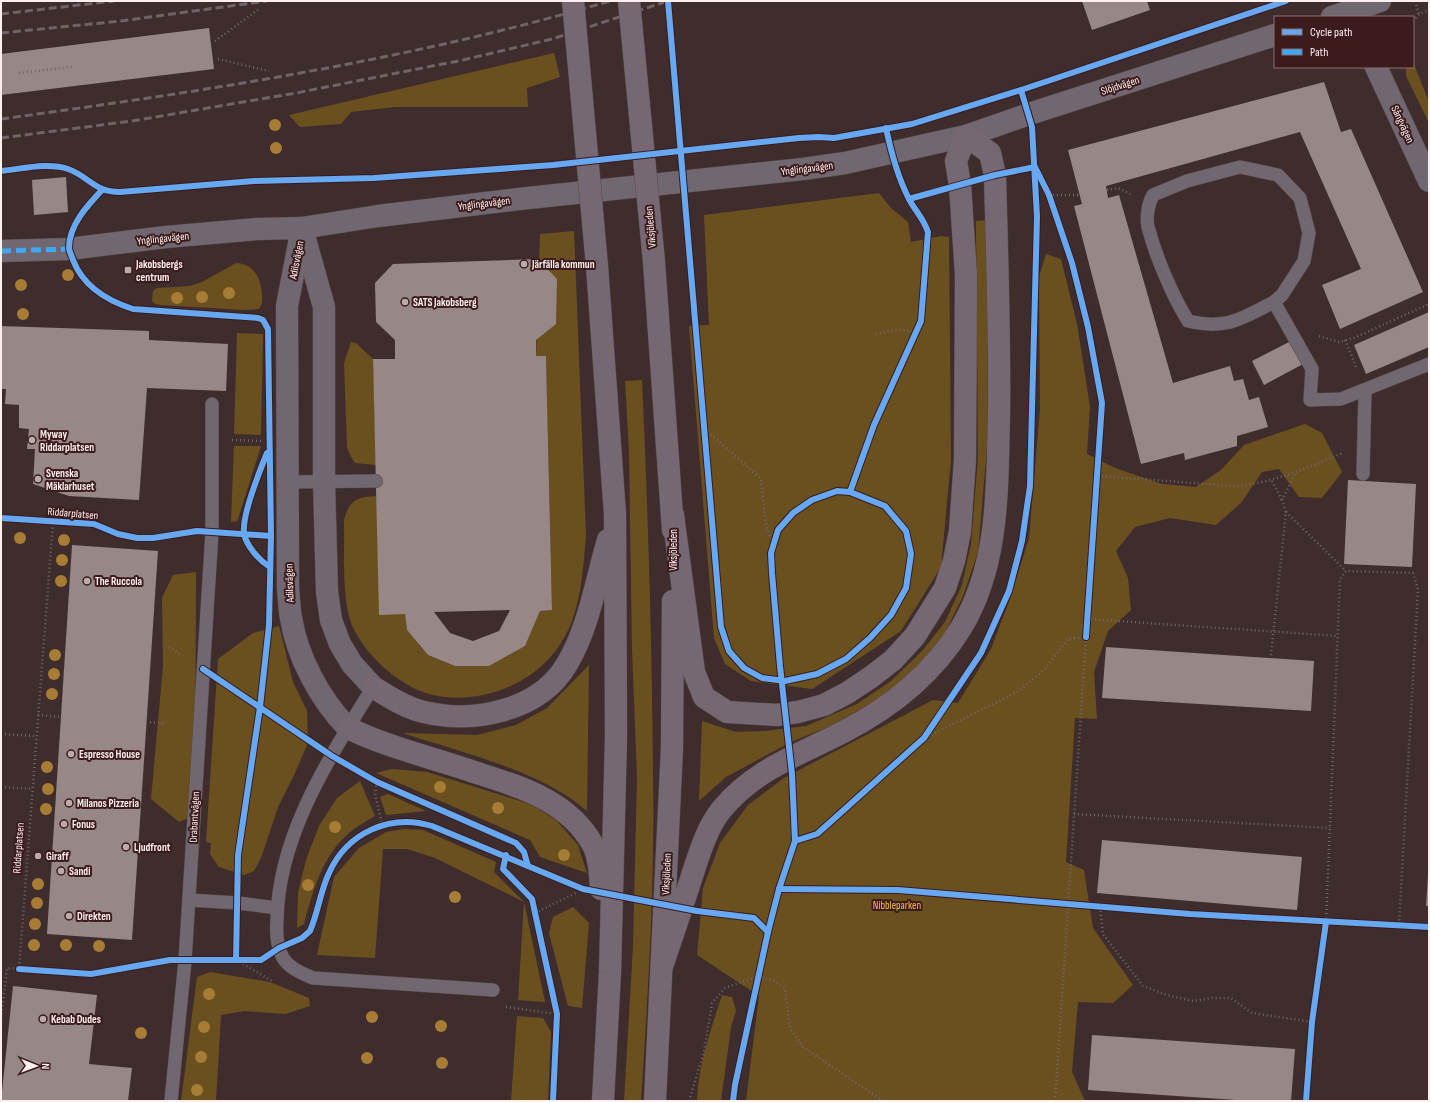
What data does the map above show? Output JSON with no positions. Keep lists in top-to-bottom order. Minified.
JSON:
{"streets":{"main road":["Viksjöleden"],"street":["Slöjdvägen","Sångvägen","Ynglingavägen","Adilsvägen"],"lane":["Drabantvägen"],"cycle path":["Riddarplatsen"]},"crossings":[["Slöjdvägen","Ynglingavägen"],["Ynglingavägen","Adilsvägen"]],"parks":["Nibbleparken"],"places":{"other":["Järfälla kommun","SATS Jakobsberg","Myway Riddarplatsen","Svenska Mäklarhuset","The Ruccola","Espresso House","Milanos Pizzeria","Fonus","Ljudfront","Giraff","Sandi","Direkten","Kebab Dudes"],"transit":["Jakobsbergs centrum"]},"legend":["Cycle path","Path"],"north":"right"}
